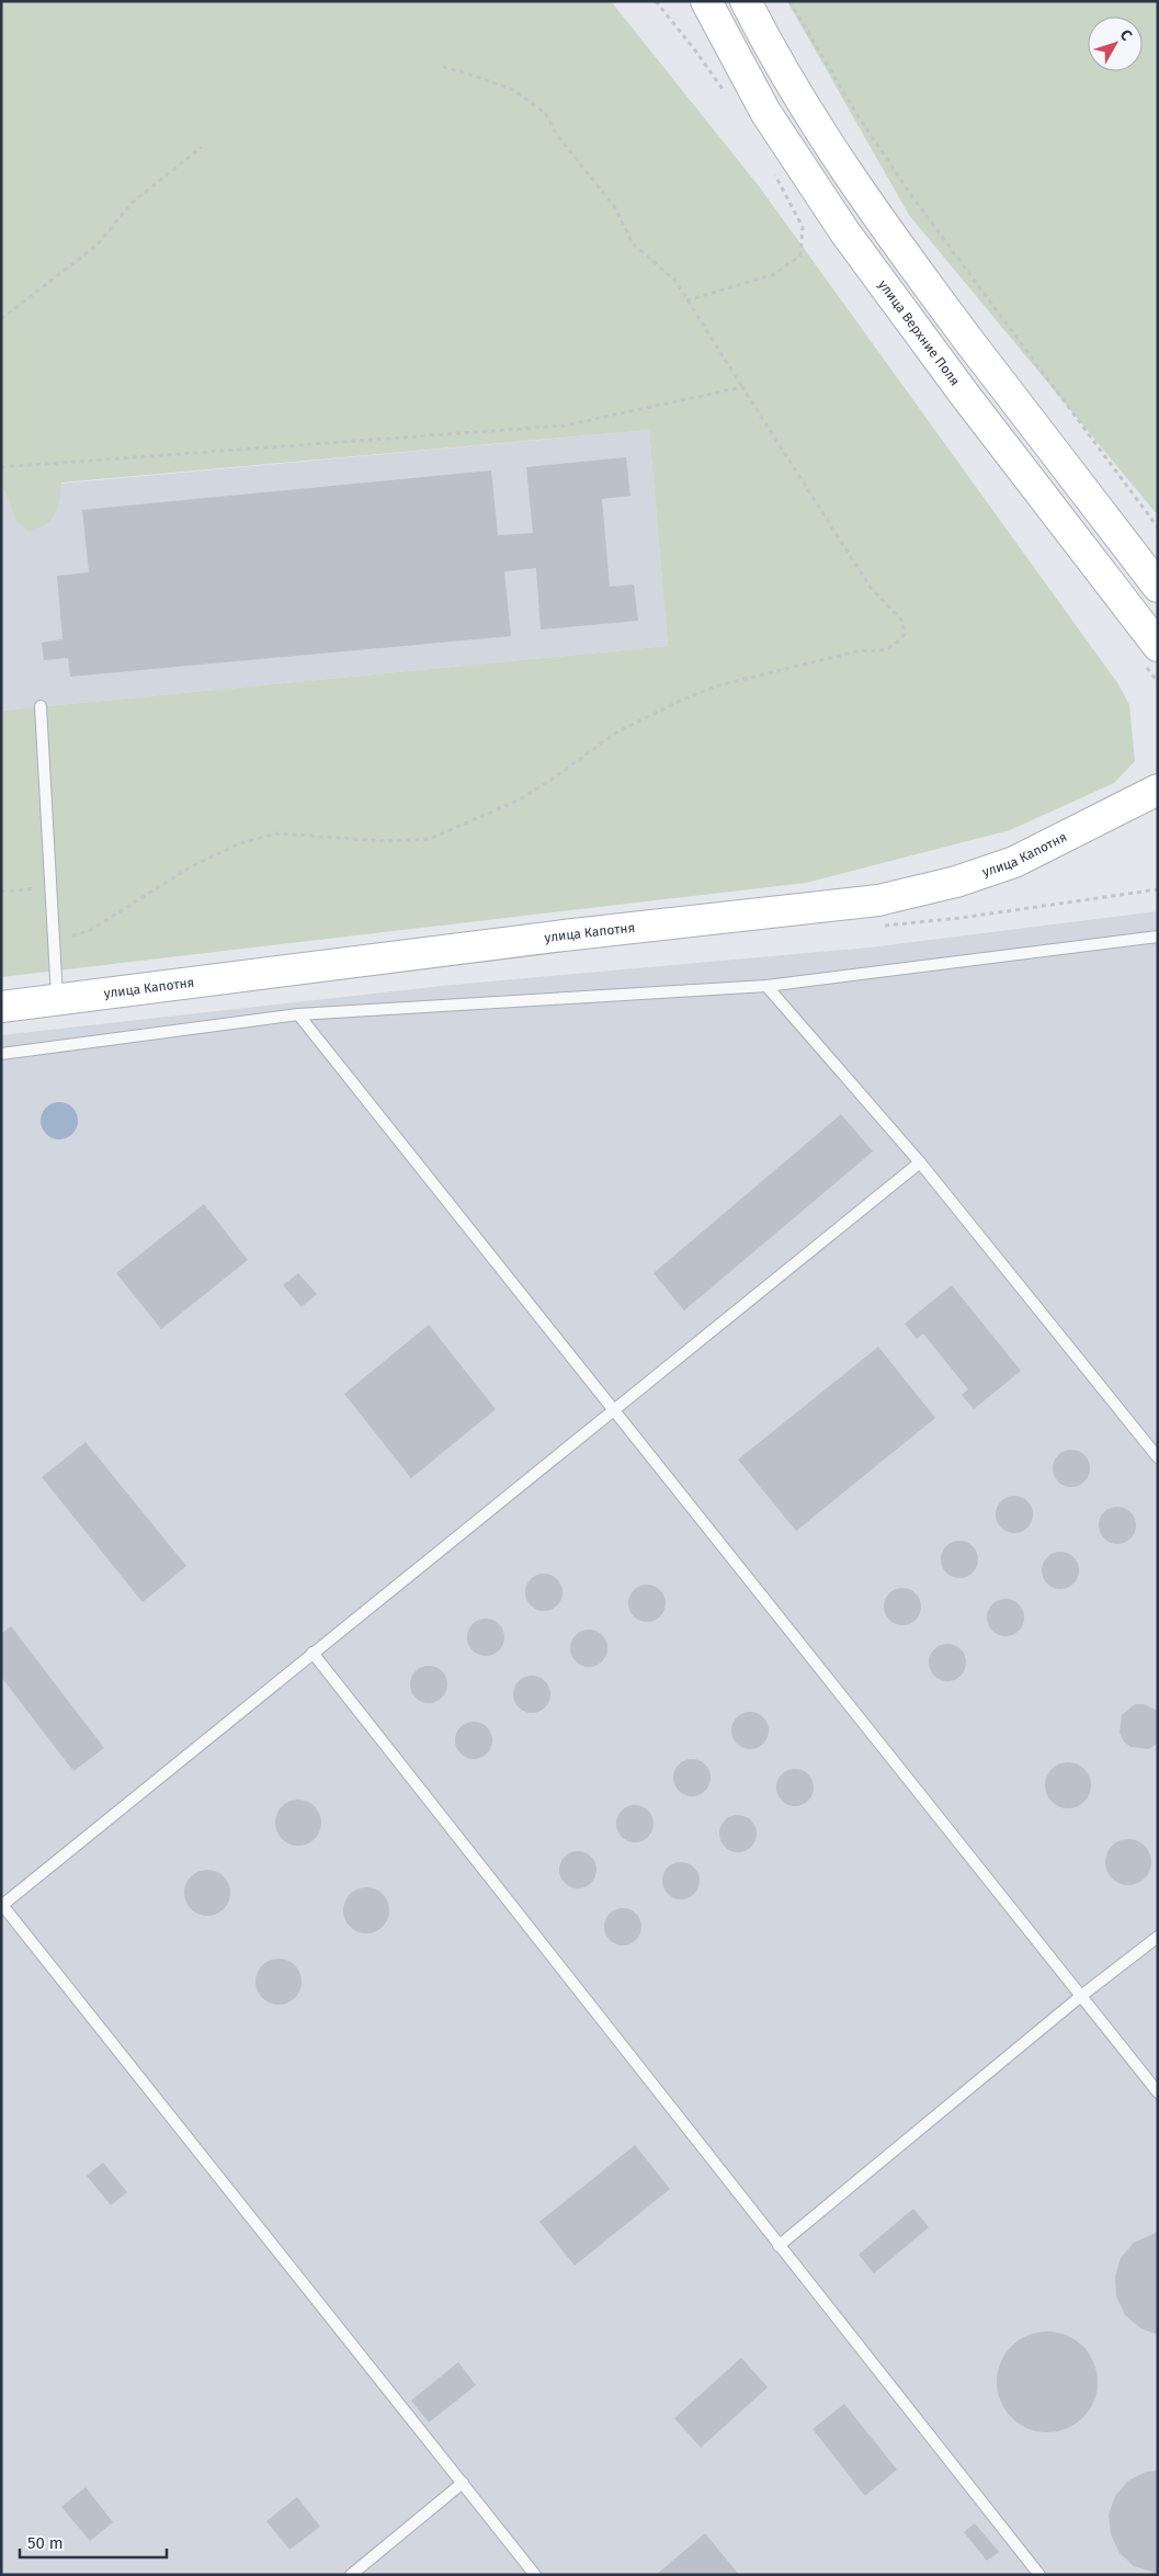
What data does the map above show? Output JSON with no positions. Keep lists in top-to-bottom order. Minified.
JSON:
{"streets":{"main road":["улица Верхние Поля","улица Капотня"]},"scale_bar":"50 m","north":"top right"}
